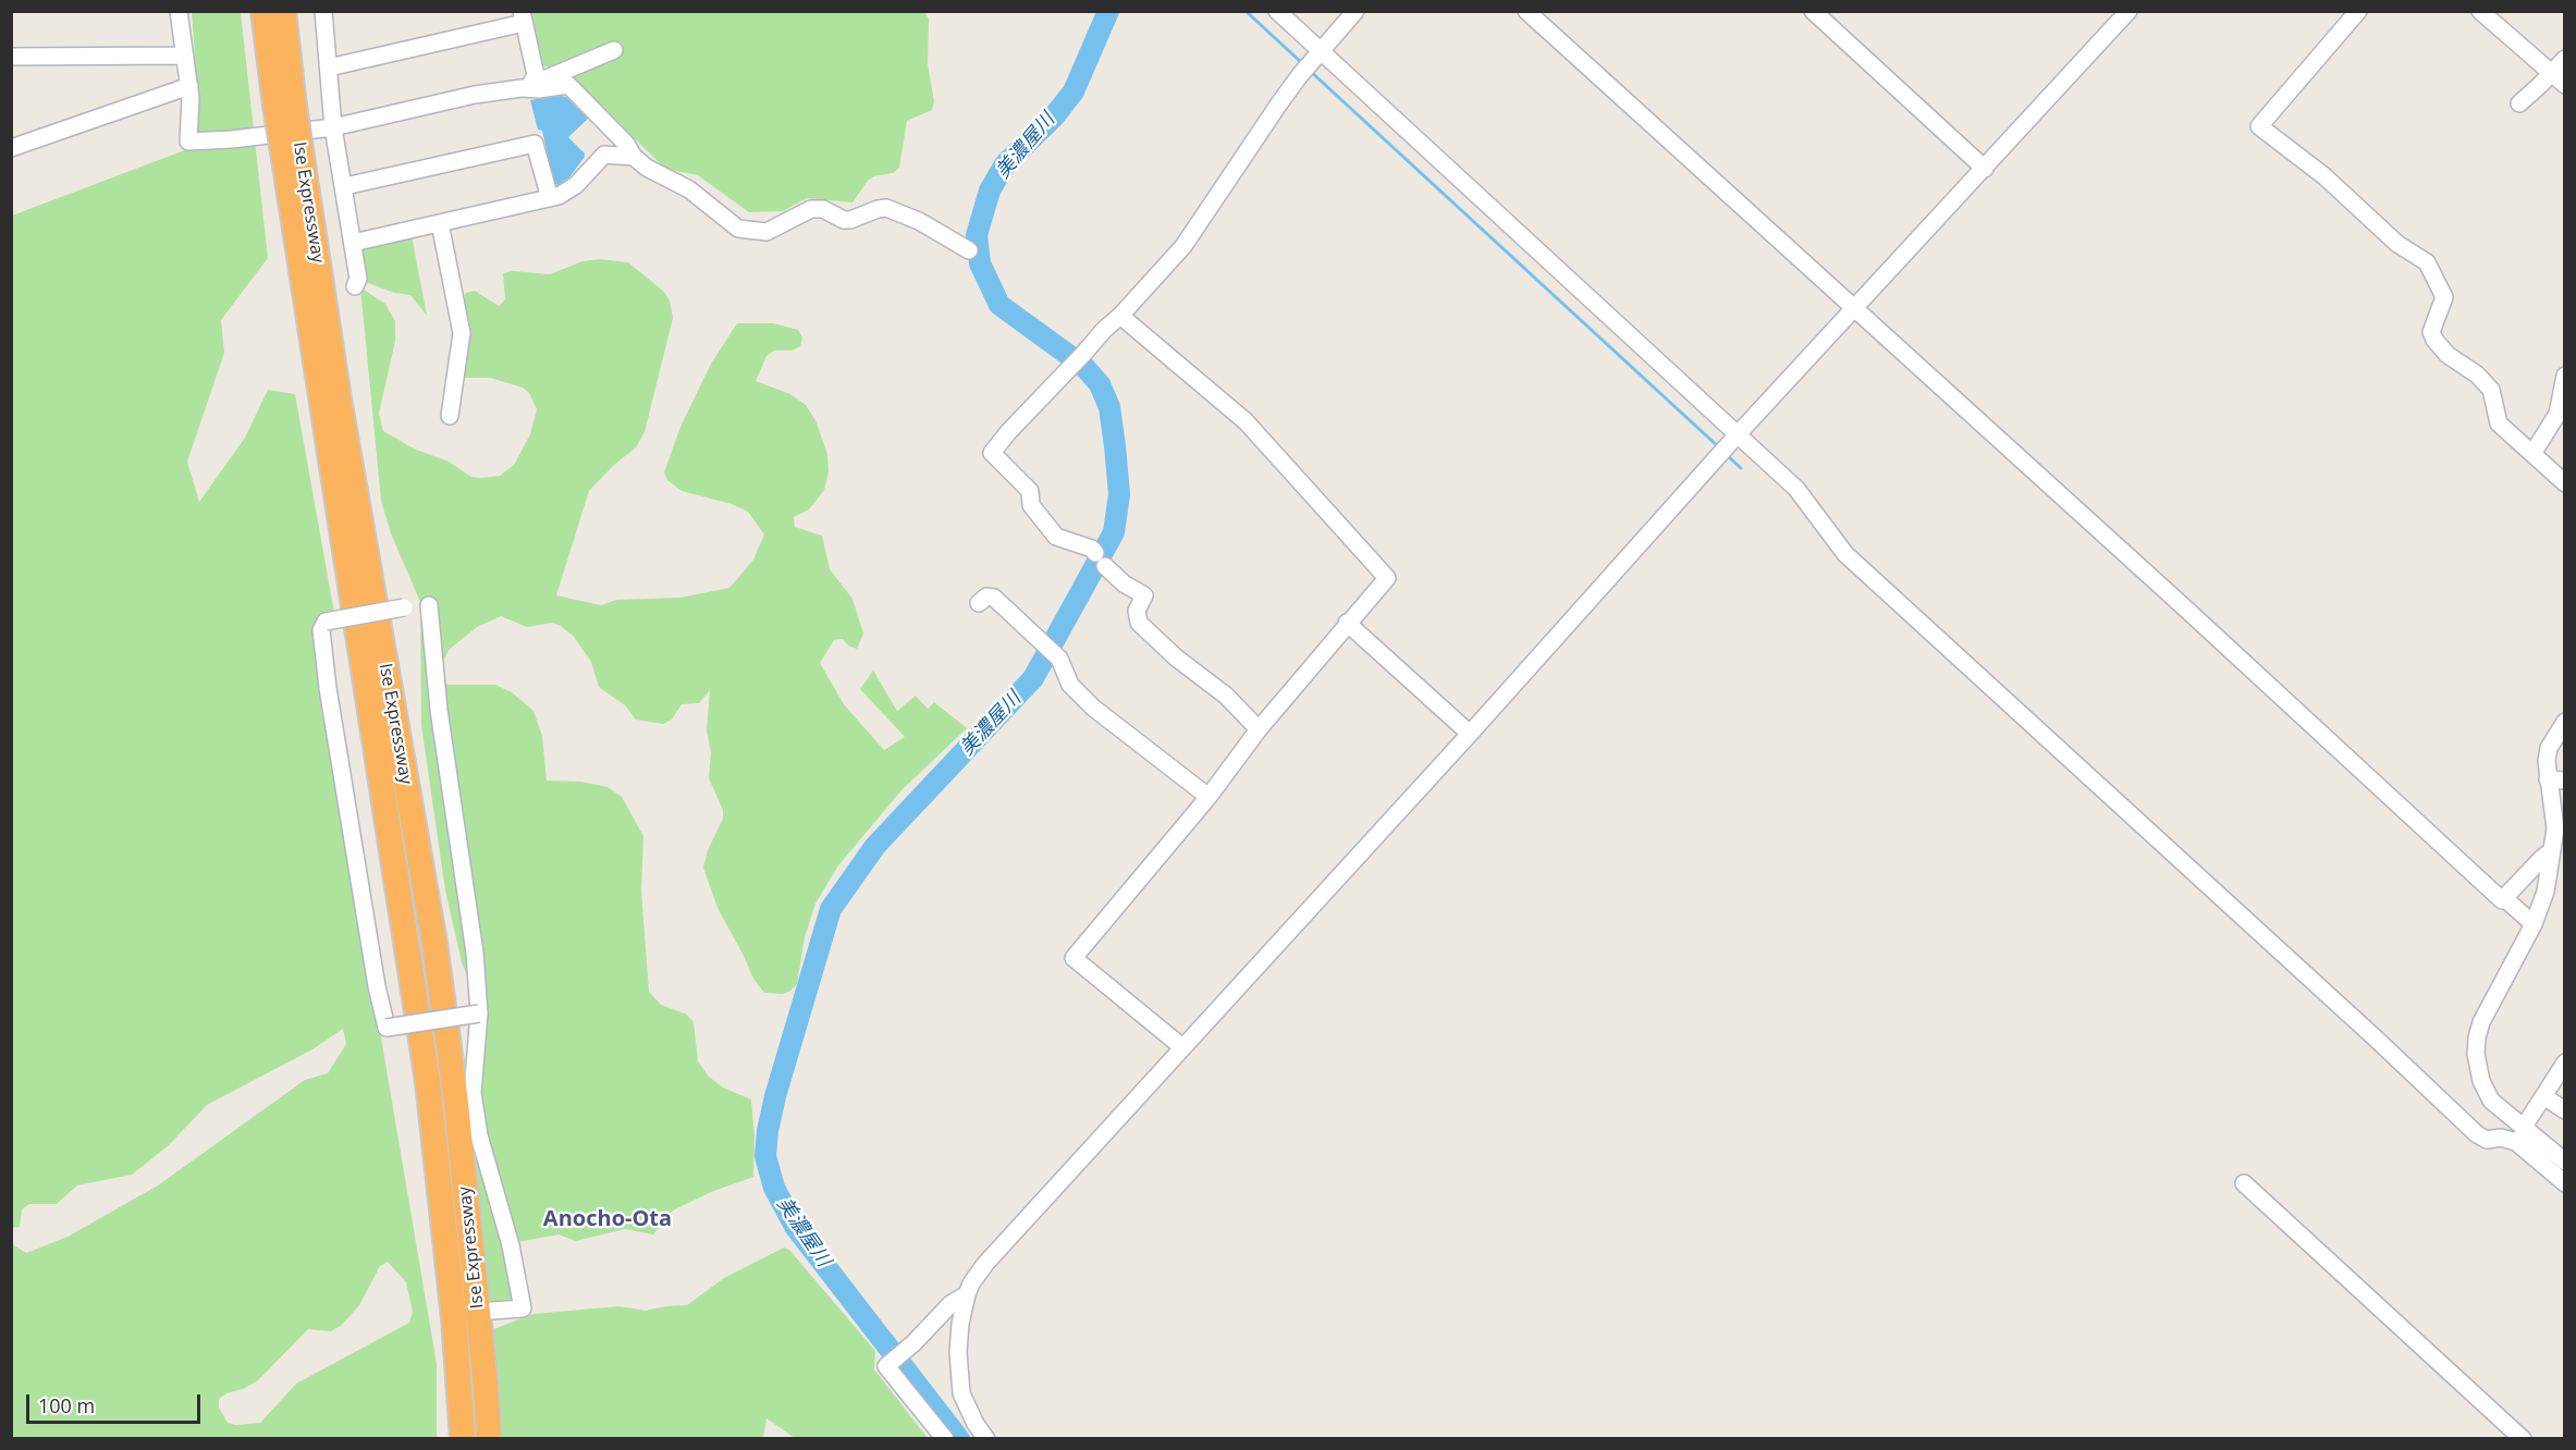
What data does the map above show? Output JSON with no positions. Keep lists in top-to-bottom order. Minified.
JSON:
{"streets":{"highway":["Ise Expressway"]},"districts":["Anocho-Ota"],"water":["美濃屋川"],"scale_bar":"100 m"}
